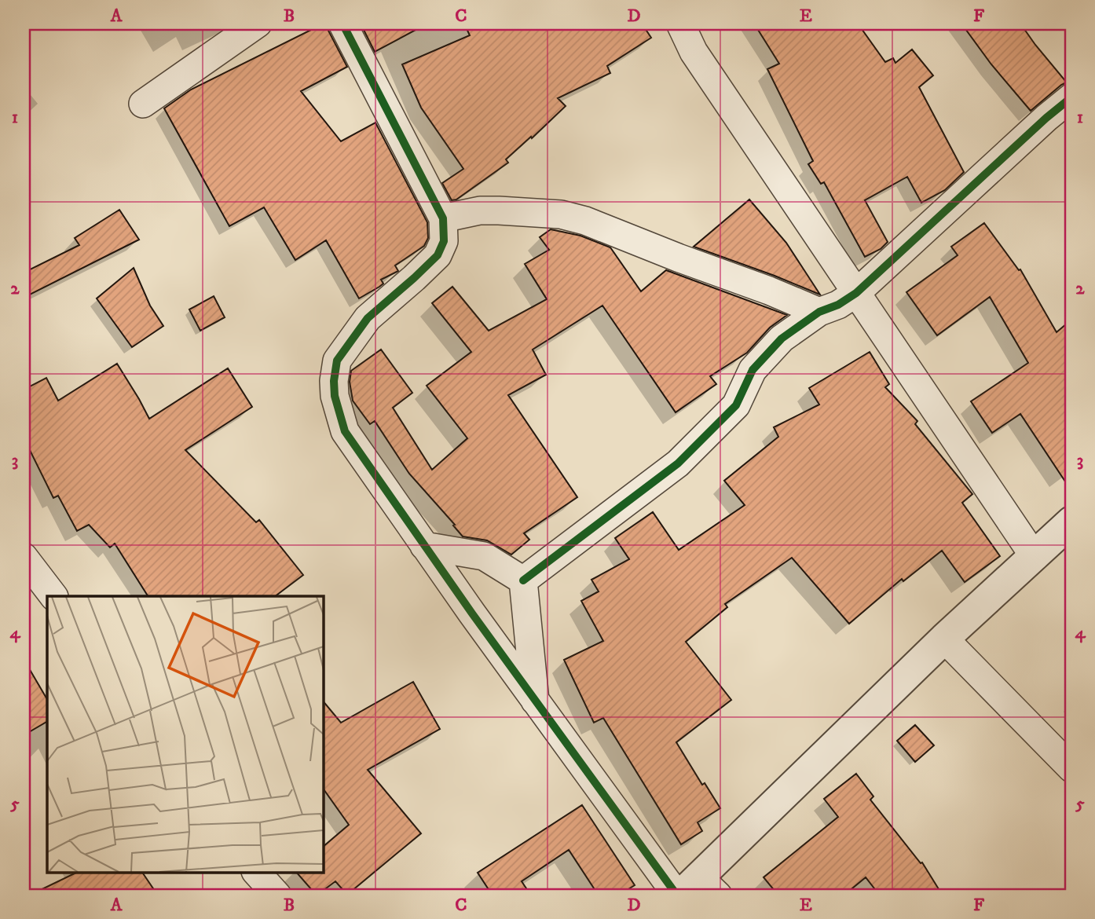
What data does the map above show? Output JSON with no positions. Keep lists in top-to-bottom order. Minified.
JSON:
{"grid":{"columns":["A","B","C","D","E","F"],"rows":["1","2","3","4","5"]}}
